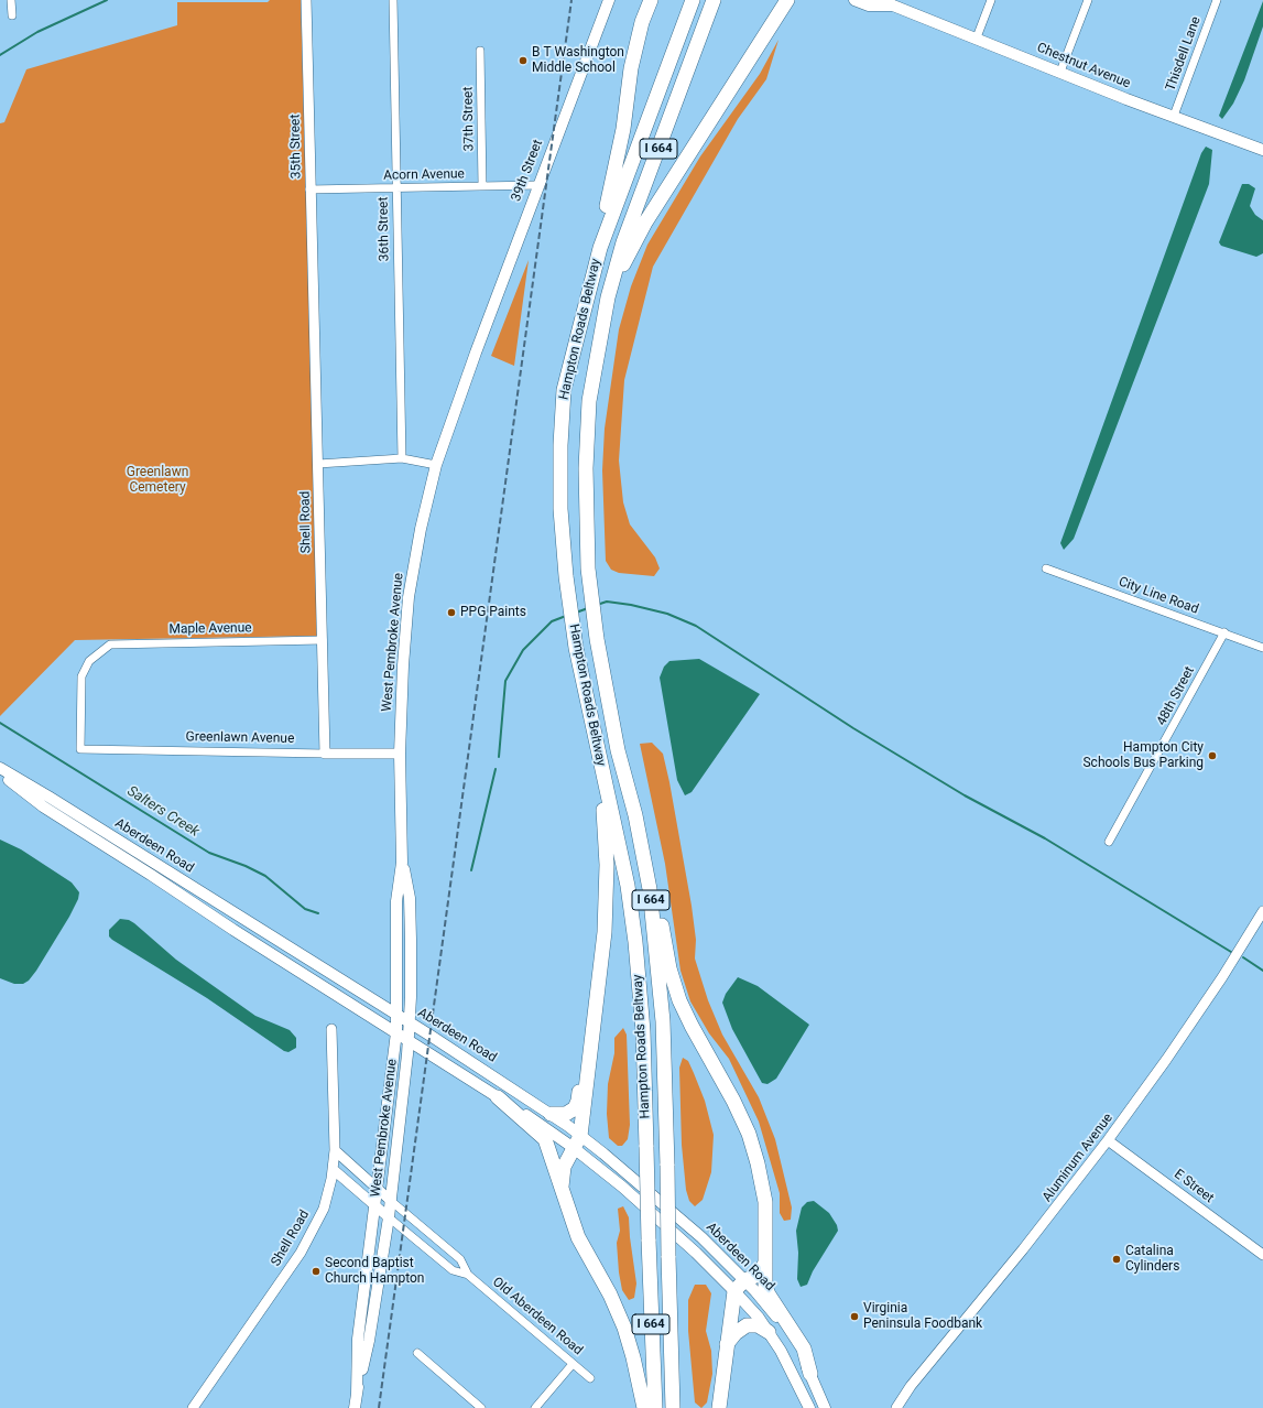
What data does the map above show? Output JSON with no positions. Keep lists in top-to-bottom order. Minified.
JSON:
{"streets":{"highway":["I 664","Hampton Roads Beltway"],"main road":["Chestnut Avenue","39th Street","West Pembroke Avenue","Aberdeen Road"],"street":["Thisdell Lane","37th Street","35th Street","Acorn Avenue","36th Street","Shell Road","City Line Road","Maple Avenue","48th Street","Greenlawn Avenue","Aluminum Avenue","E Street","Old Aberdeen Road"]},"crossings":[["Thisdell Lane","Chestnut Avenue"],["37th Street","Acorn Avenue"],["35th Street","Acorn Avenue"],["35th Street","Shell Road"],["39th Street","Acorn Avenue"],["39th Street","West Pembroke Avenue"],["Acorn Avenue","36th Street"],["Shell Road","Maple Avenue"],["Shell Road","Greenlawn Avenue"],["Shell Road","Old Aberdeen Road"],["City Line Road","48th Street"],["Maple Avenue","Greenlawn Avenue"],["West Pembroke Avenue","Greenlawn Avenue"],["West Pembroke Avenue","Aberdeen Road"],["West Pembroke Avenue","Old Aberdeen Road"],["Aluminum Avenue","E Street"]],"water":["Salters Creek"],"parks":["Greenlawn Cemetery"],"places":["B T Washington Middle School","PPG Paints","Hampton City Schools Bus Parking","Catalina Cylinders","Second Baptist Church Hampton","Virginia Peninsula Foodbank"]}
